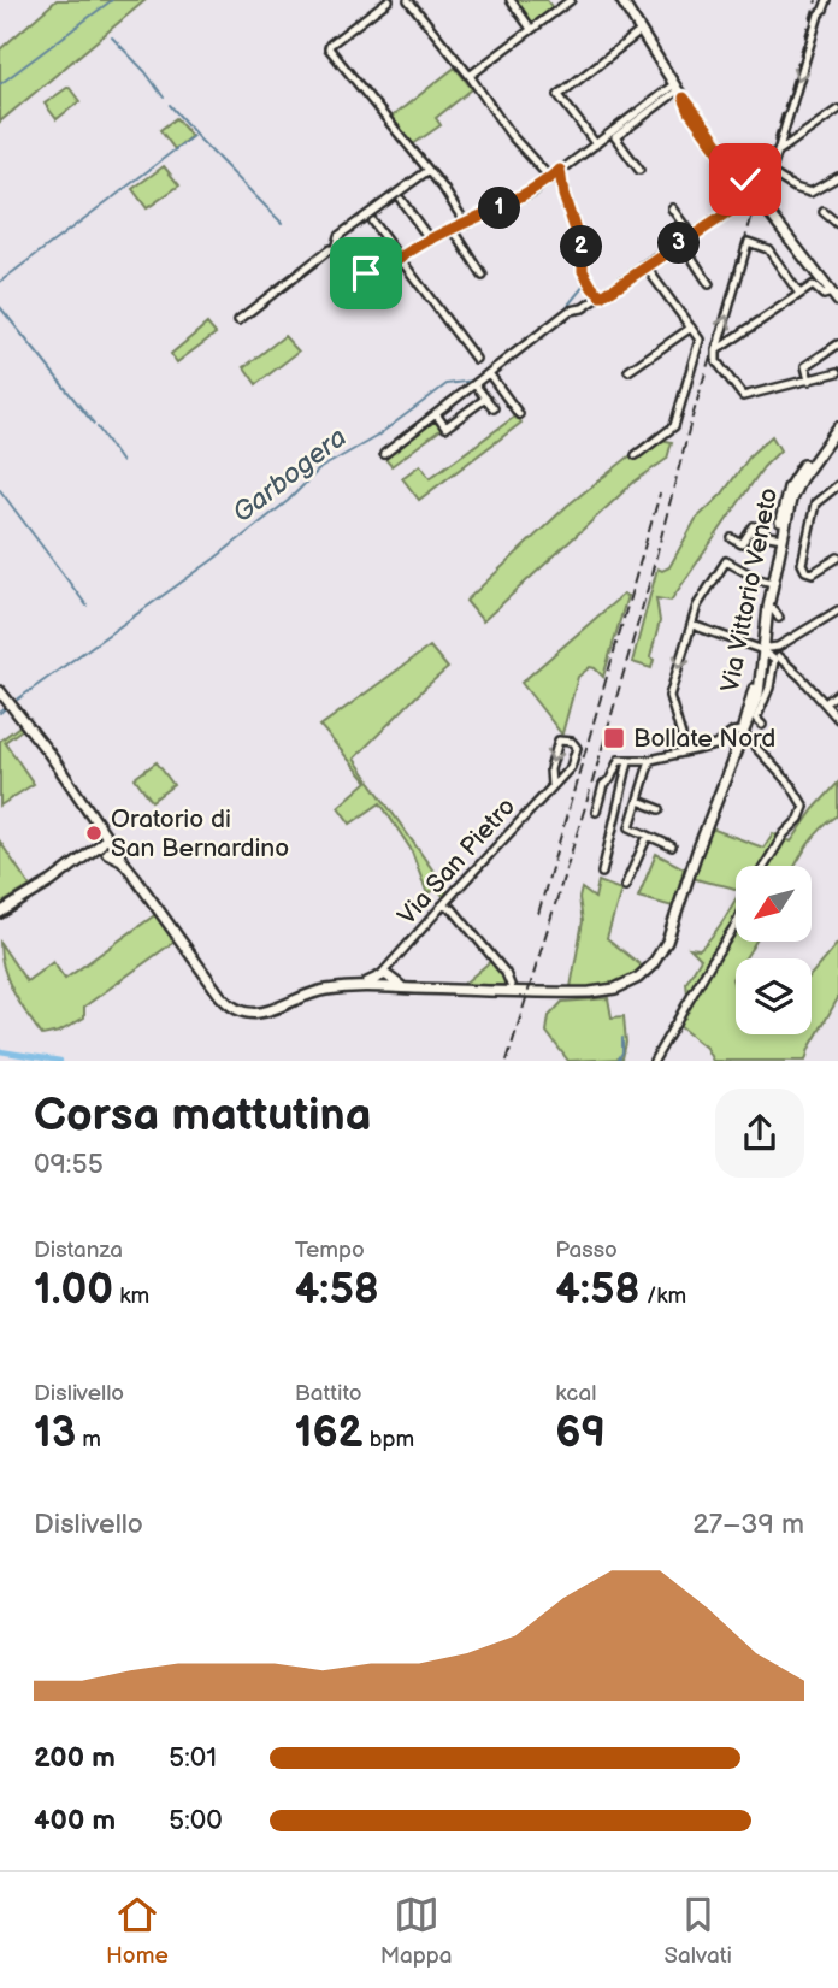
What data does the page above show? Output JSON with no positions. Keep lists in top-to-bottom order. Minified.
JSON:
{"streets":{"street":["Via Vittorio Veneto","Via San Pietro"]},"water":["Garbogera"],"places":{"transit":["Bollate Nord"],"other":["Oratorio di San Bernardino"]},"north":"bottom left","page":{"pins":["1","3","2"],"heading":["Corsa mattutina","09:55"],"stats":[["Distanza","1.00 km"],["Tempo","4:58"],["Passo","4:58 /km"],["Dislivello","13 m"],["Battito","162 bpm"],["kcal","69"]],"chart":["Dislivello","27–39 m"],"list":[{"name":"200 m","note":"5:01"},{"name":"400 m","note":"5:00"}],"tabs":["Home","Mappa","Salvati"]}}
